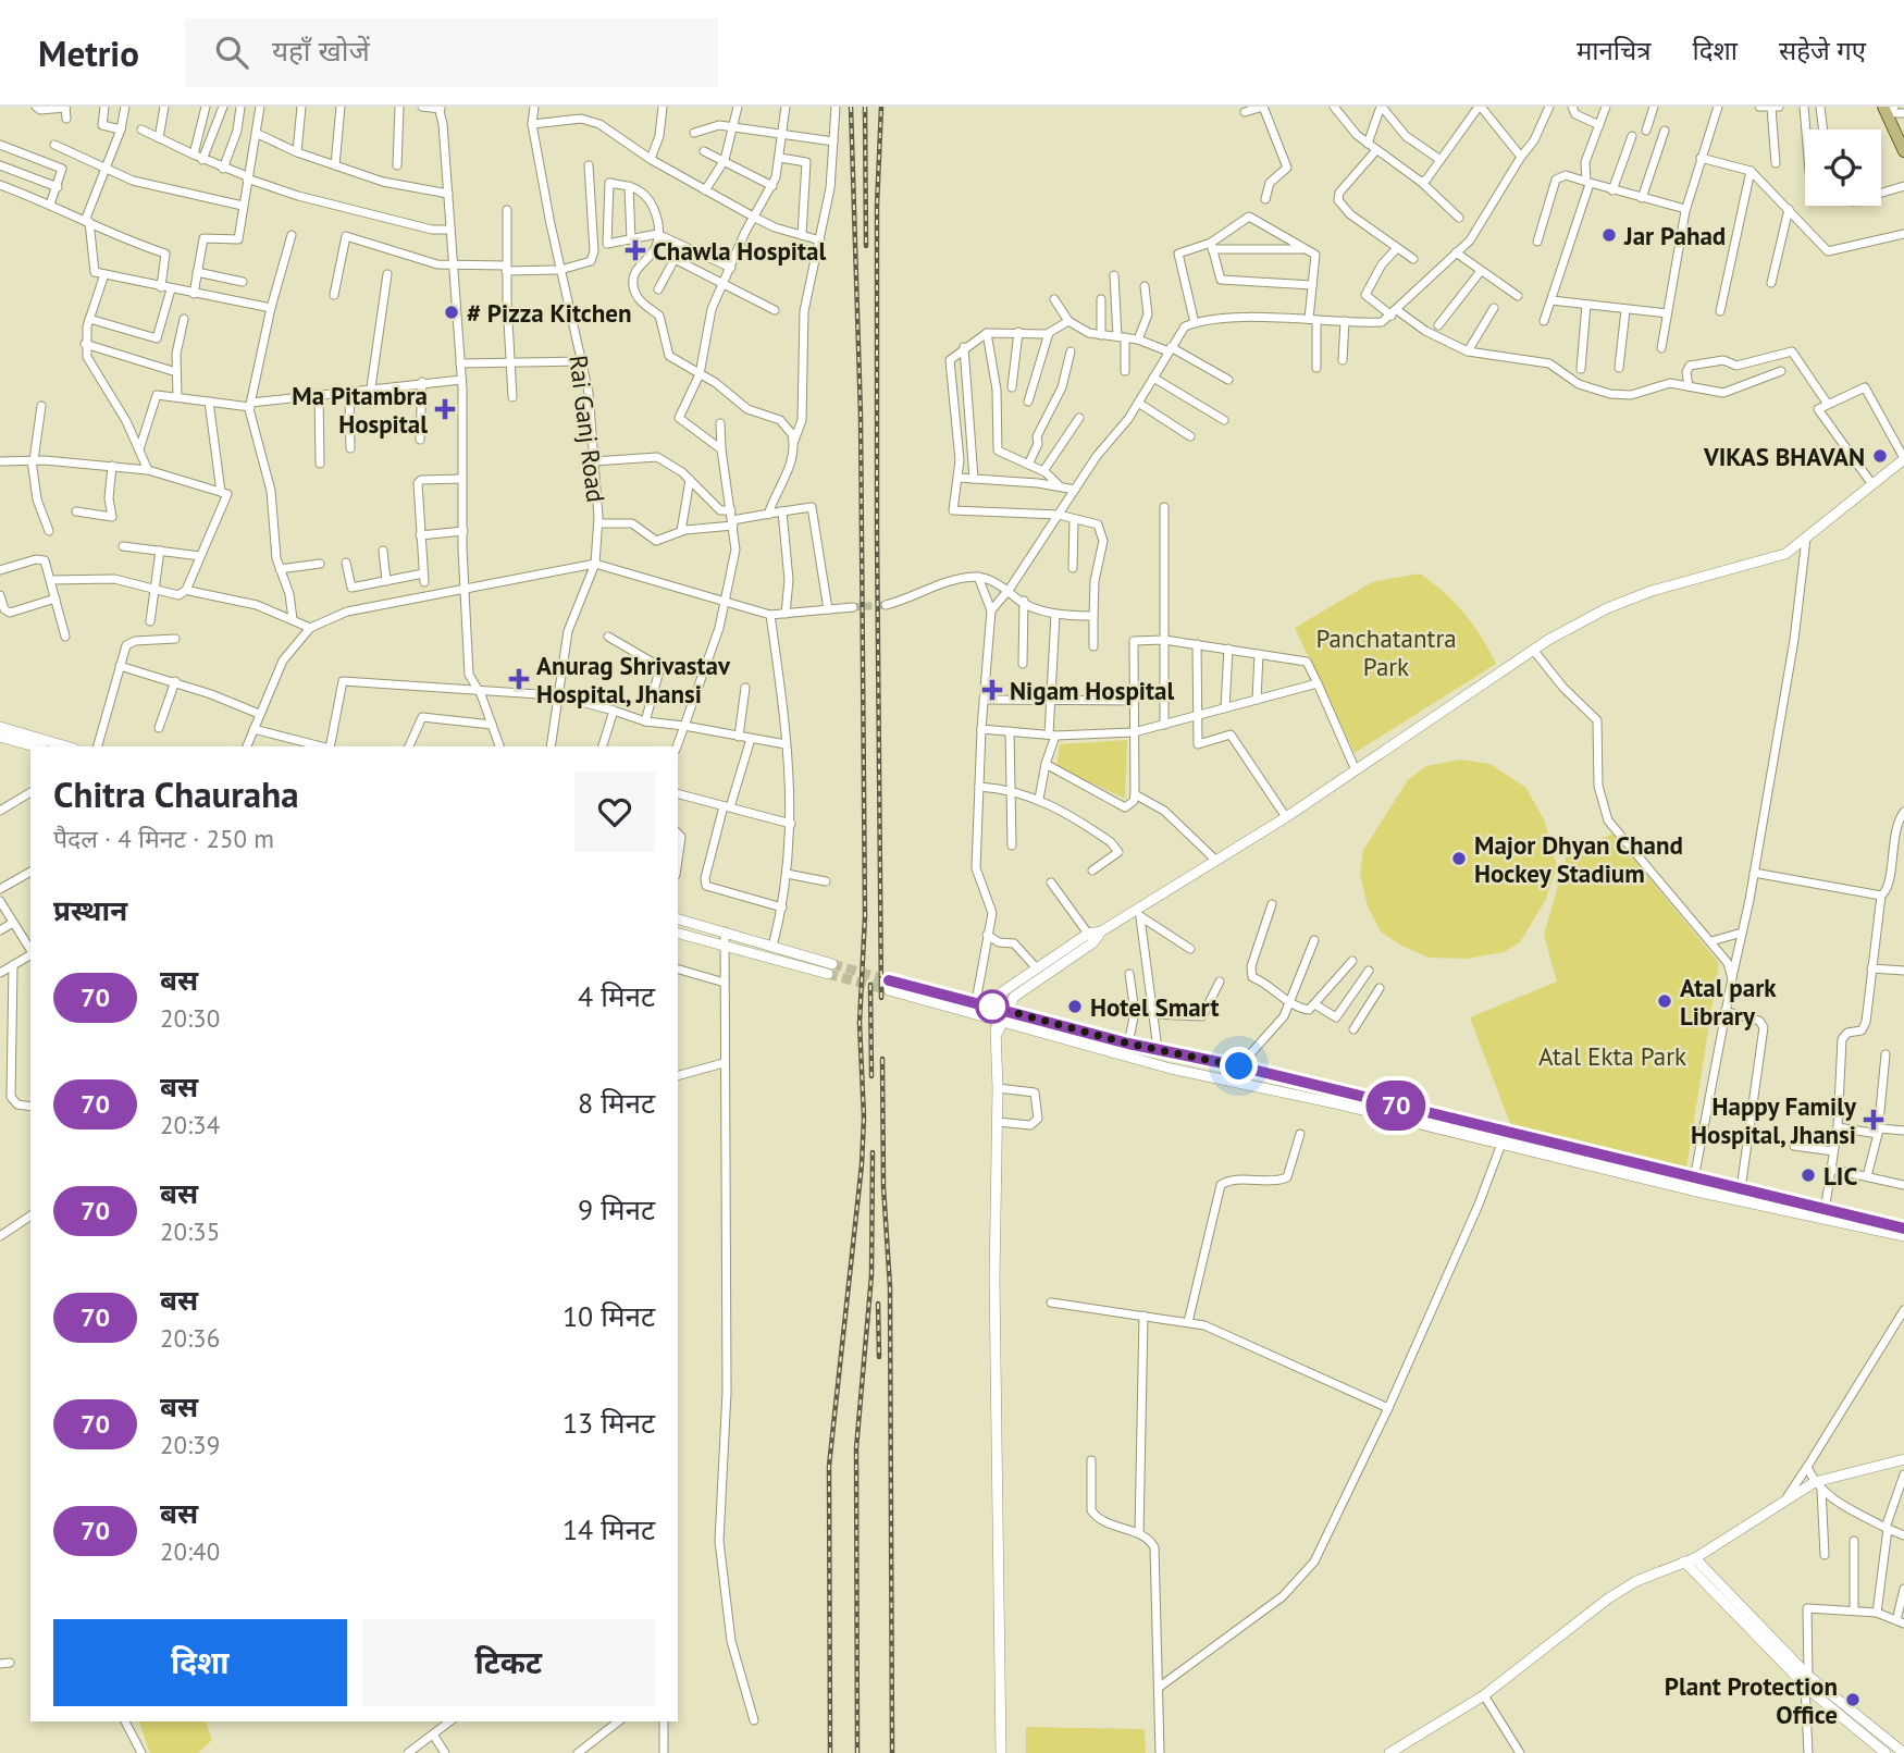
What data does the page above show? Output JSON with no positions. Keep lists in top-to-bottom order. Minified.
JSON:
{"streets":{"street":["Rai Ganj Road"]},"parks":["Panchatantra Park","Atal Ekta Park"],"places":{"other":["Jar Pahad","# Pizza Kitchen","VIKAS BHAVAN","Major Dhyan Chand Hockey Stadium","Atal park Library","Hotel Smart","LIC","Plant Protection Office"],"health":["Chawla Hospital","Ma Pitambra Hospital","Anurag Shrivastav Hospital, Jhansi","Nigam Hospital","Happy Family Hospital, Jhansi"]},"lines":["bus line 70"],"page":{"header":"Metrio","search":"यहाँ खोजें","nav":["मानचित्र","दिशा","सहेजे गए"],"on_map":"70","heading":[["Chitra Chauraha","पैदल · 4 मिनट · 250 m"],"प्रस्थान"],"list":[{"mark":"70","name":"बस","note":"20:30","value":"4 मिनट"},{"mark":"70","name":"बस","note":"20:34","value":"8 मिनट"},{"mark":"70","name":"बस","note":"20:35","value":"9 मिनट"},{"mark":"70","name":"बस","note":"20:36","value":"10 मिनट"},{"mark":"70","name":"बस","note":"20:39","value":"13 मिनट"},{"mark":"70","name":"बस","note":"20:40","value":"14 मिनट"}],"buttons":["दिशा","टिकट"]}}
